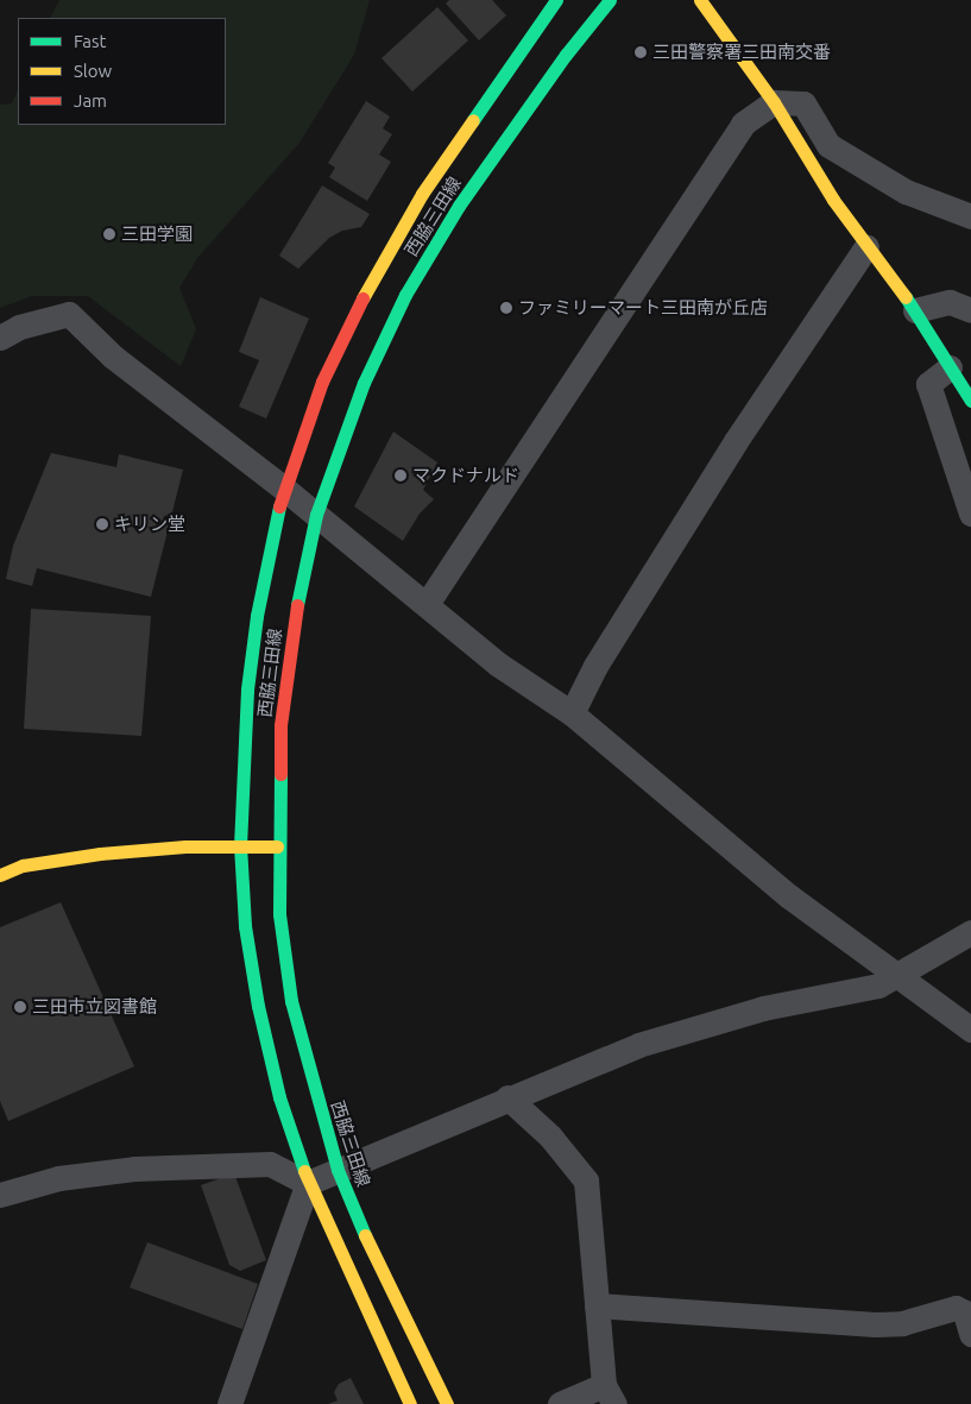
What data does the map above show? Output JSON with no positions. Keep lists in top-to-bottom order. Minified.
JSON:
{"streets":{"main road":["西脇三田線"]},"places":["三田警察署三田南交番","三田学園","ファミリーマート三田南が丘店","マクドナルド","キリン堂","三田市立図書館"],"legend":["Fast","Slow","Jam"]}
